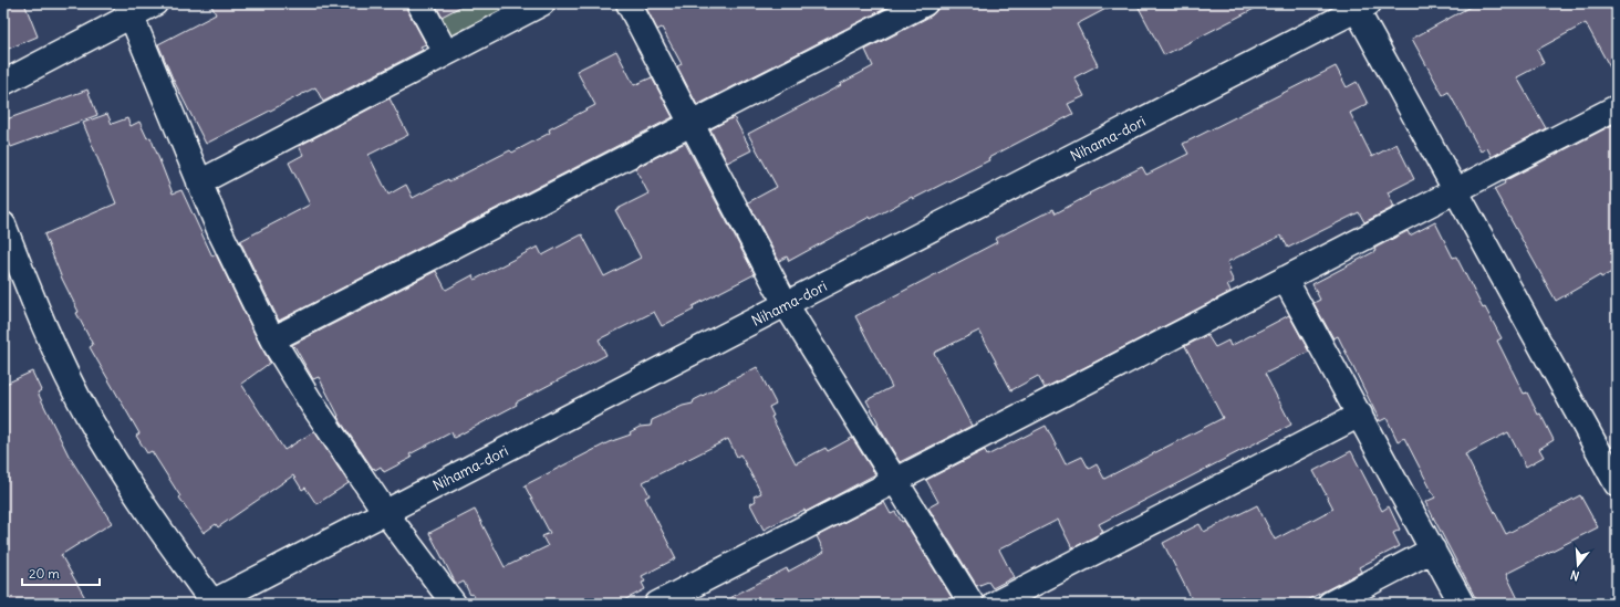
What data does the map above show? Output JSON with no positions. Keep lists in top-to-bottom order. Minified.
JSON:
{"streets":{"street":["Nihama-dori"]},"scale_bar":"20 m","north":"bottom"}
